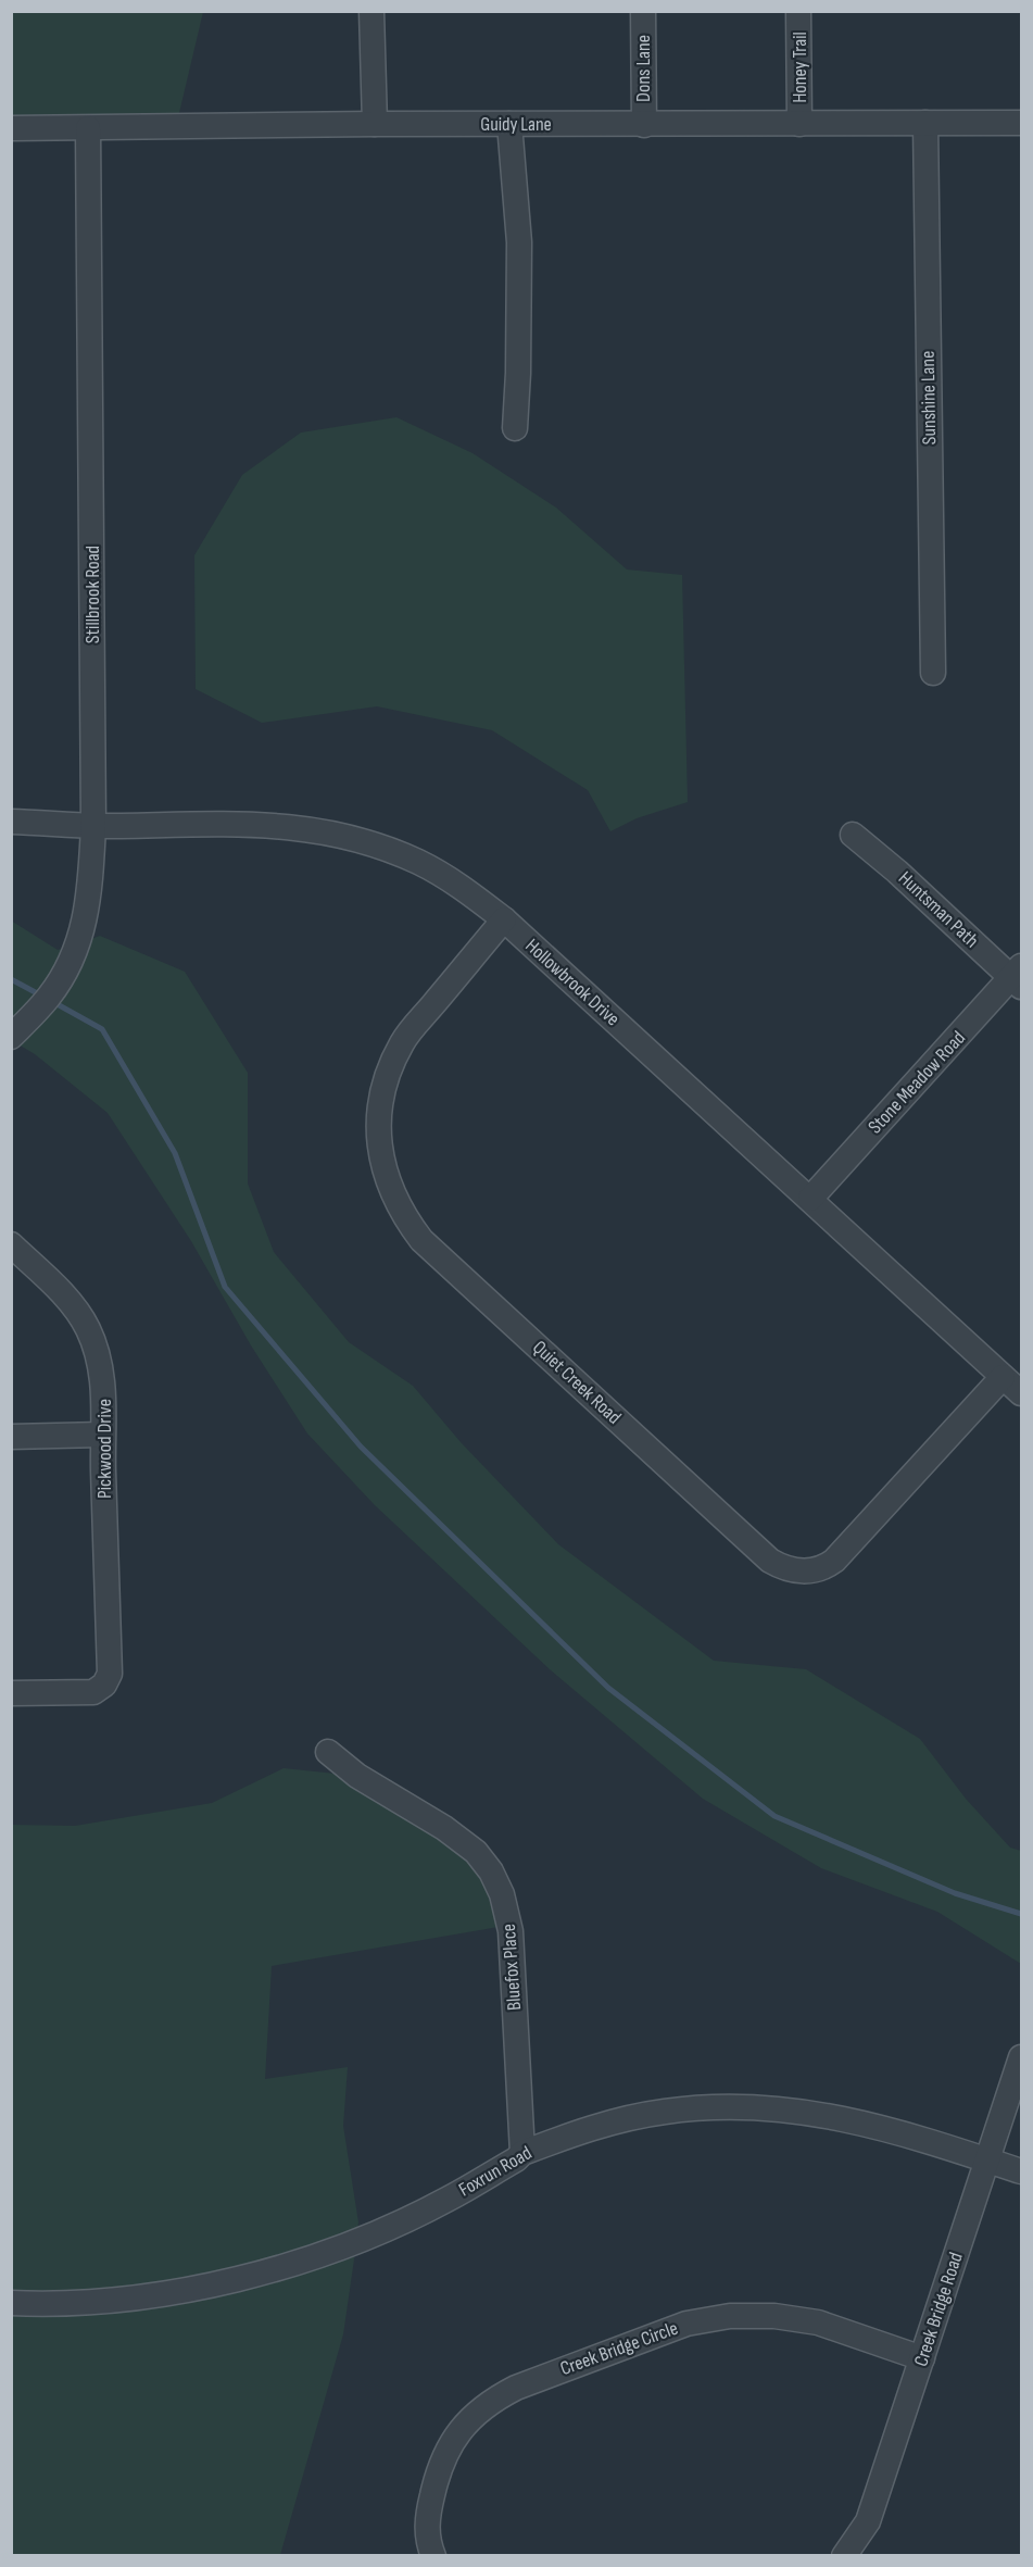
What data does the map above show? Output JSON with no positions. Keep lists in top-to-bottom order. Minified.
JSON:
{"streets":{"street":["Honey Trail","Dons Lane","Guidy Lane","Sunshine Lane","Stillbrook Road","Huntsman Path","Hollowbrook Drive","Stone Meadow Road","Quiet Creek Road","Pickwood Drive","Bluefox Place","Foxrun Road","Creek Bridge Road","Creek Bridge Circle"]},"crossings":[["Honey Trail","Guidy Lane"],["Dons Lane","Guidy Lane"],["Guidy Lane","Sunshine Lane"],["Guidy Lane","Stillbrook Road"],["Stillbrook Road","Hollowbrook Drive"],["Huntsman Path","Stone Meadow Road"],["Hollowbrook Drive","Stone Meadow Road"],["Hollowbrook Drive","Quiet Creek Road"],["Bluefox Place","Foxrun Road"],["Foxrun Road","Creek Bridge Road"],["Creek Bridge Road","Creek Bridge Circle"]]}
